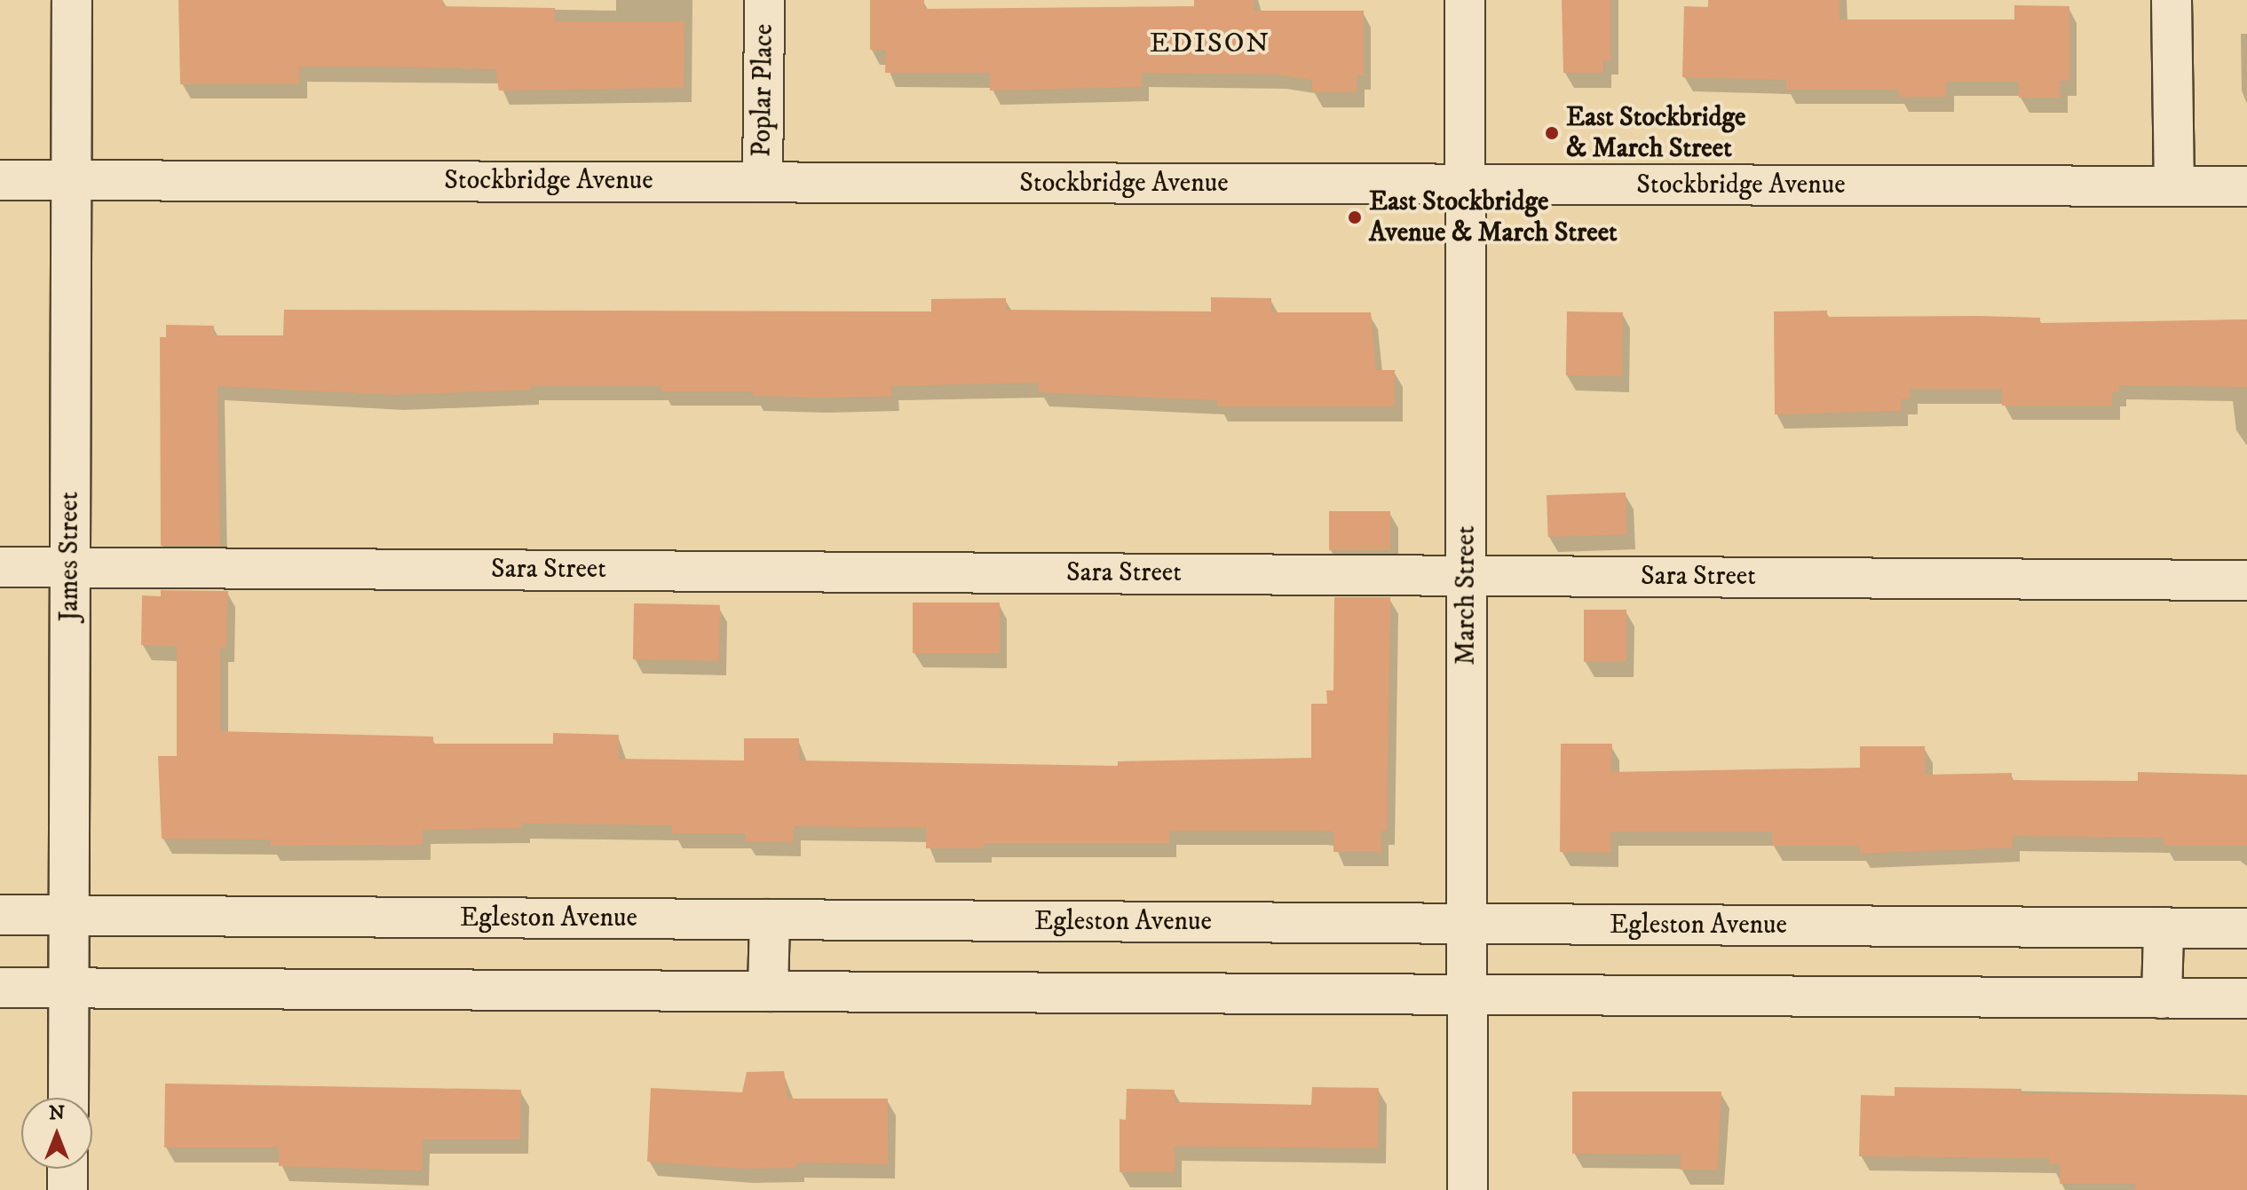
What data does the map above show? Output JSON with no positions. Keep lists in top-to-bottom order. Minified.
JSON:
{"streets":{"street":["Poplar Place","Stockbridge Avenue","James Street","Sara Street","March Street","Egleston Avenue"]},"crossings":[["Poplar Place","Stockbridge Avenue"],["Stockbridge Avenue","James Street"],["Stockbridge Avenue","March Street"],["James Street","Sara Street"],["James Street","Egleston Avenue"],["Sara Street","March Street"],["March Street","Egleston Avenue"]],"districts":["EDISON"],"places":["East Stockbridge & March Street","East Stockbridge Avenue & March Street"],"north":"top"}
